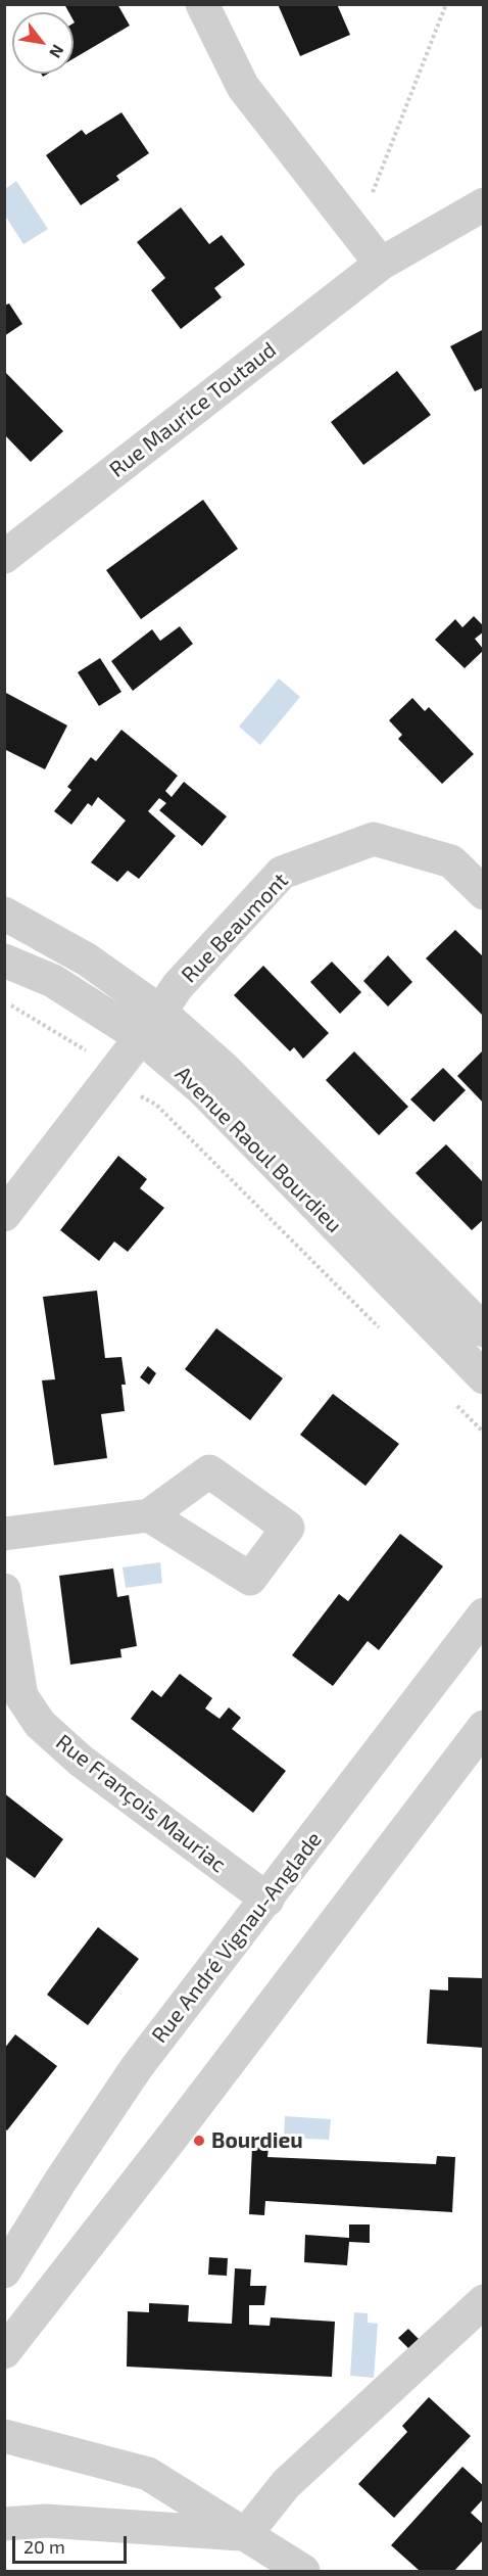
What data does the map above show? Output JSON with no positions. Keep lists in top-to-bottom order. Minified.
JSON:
{"streets":{"street":["Rue Maurice Toutaud","Rue Beaumont","Avenue Raoul Bourdieu","Rue François Mauriac","Rue André Vignau-Anglade"]},"crossings":[["Rue Beaumont","Avenue Raoul Bourdieu"],["Rue François Mauriac","Rue André Vignau-Anglade"]],"places":["Bourdieu"],"scale_bar":"20 m","north":"bottom right"}
